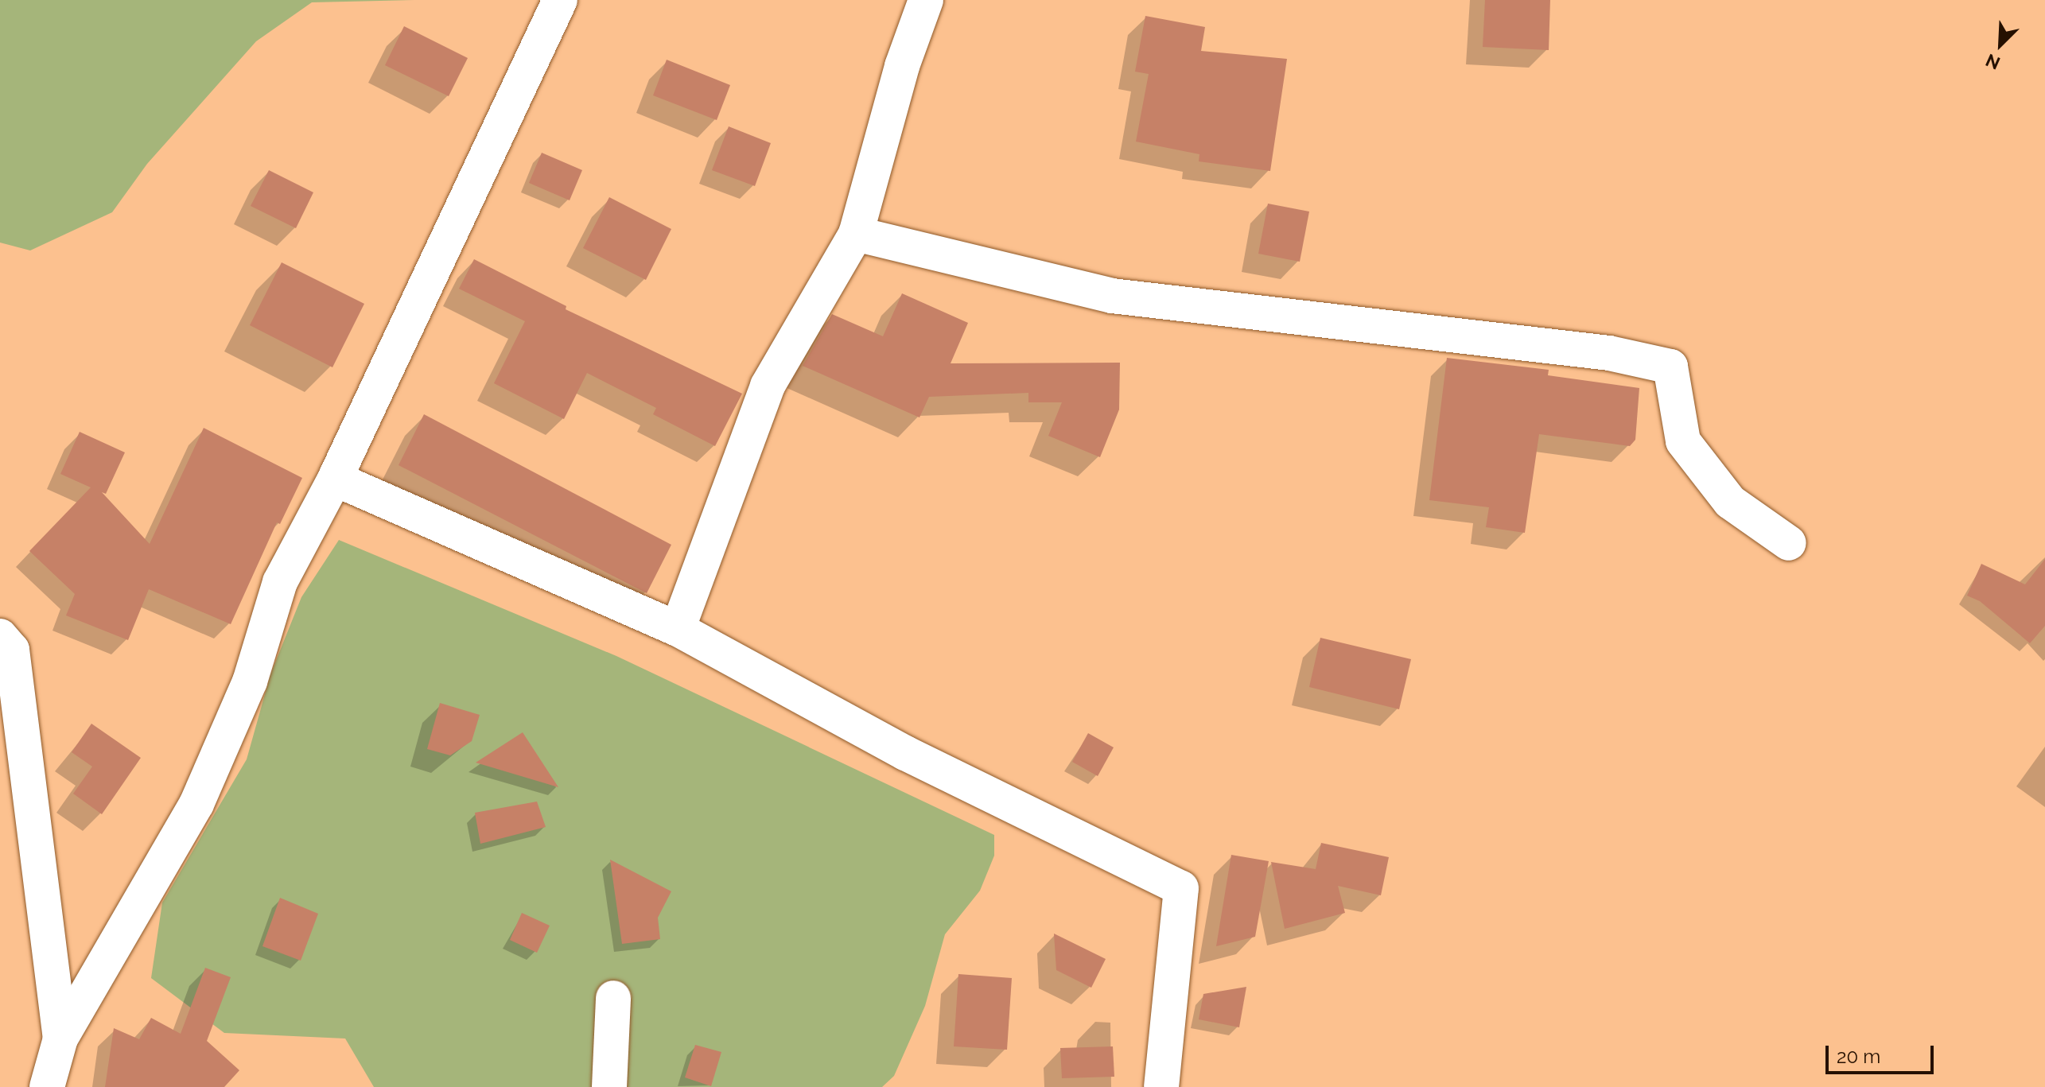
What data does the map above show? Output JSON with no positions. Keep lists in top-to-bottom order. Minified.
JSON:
{"scale_bar":"20 m","north":"bottom left"}
